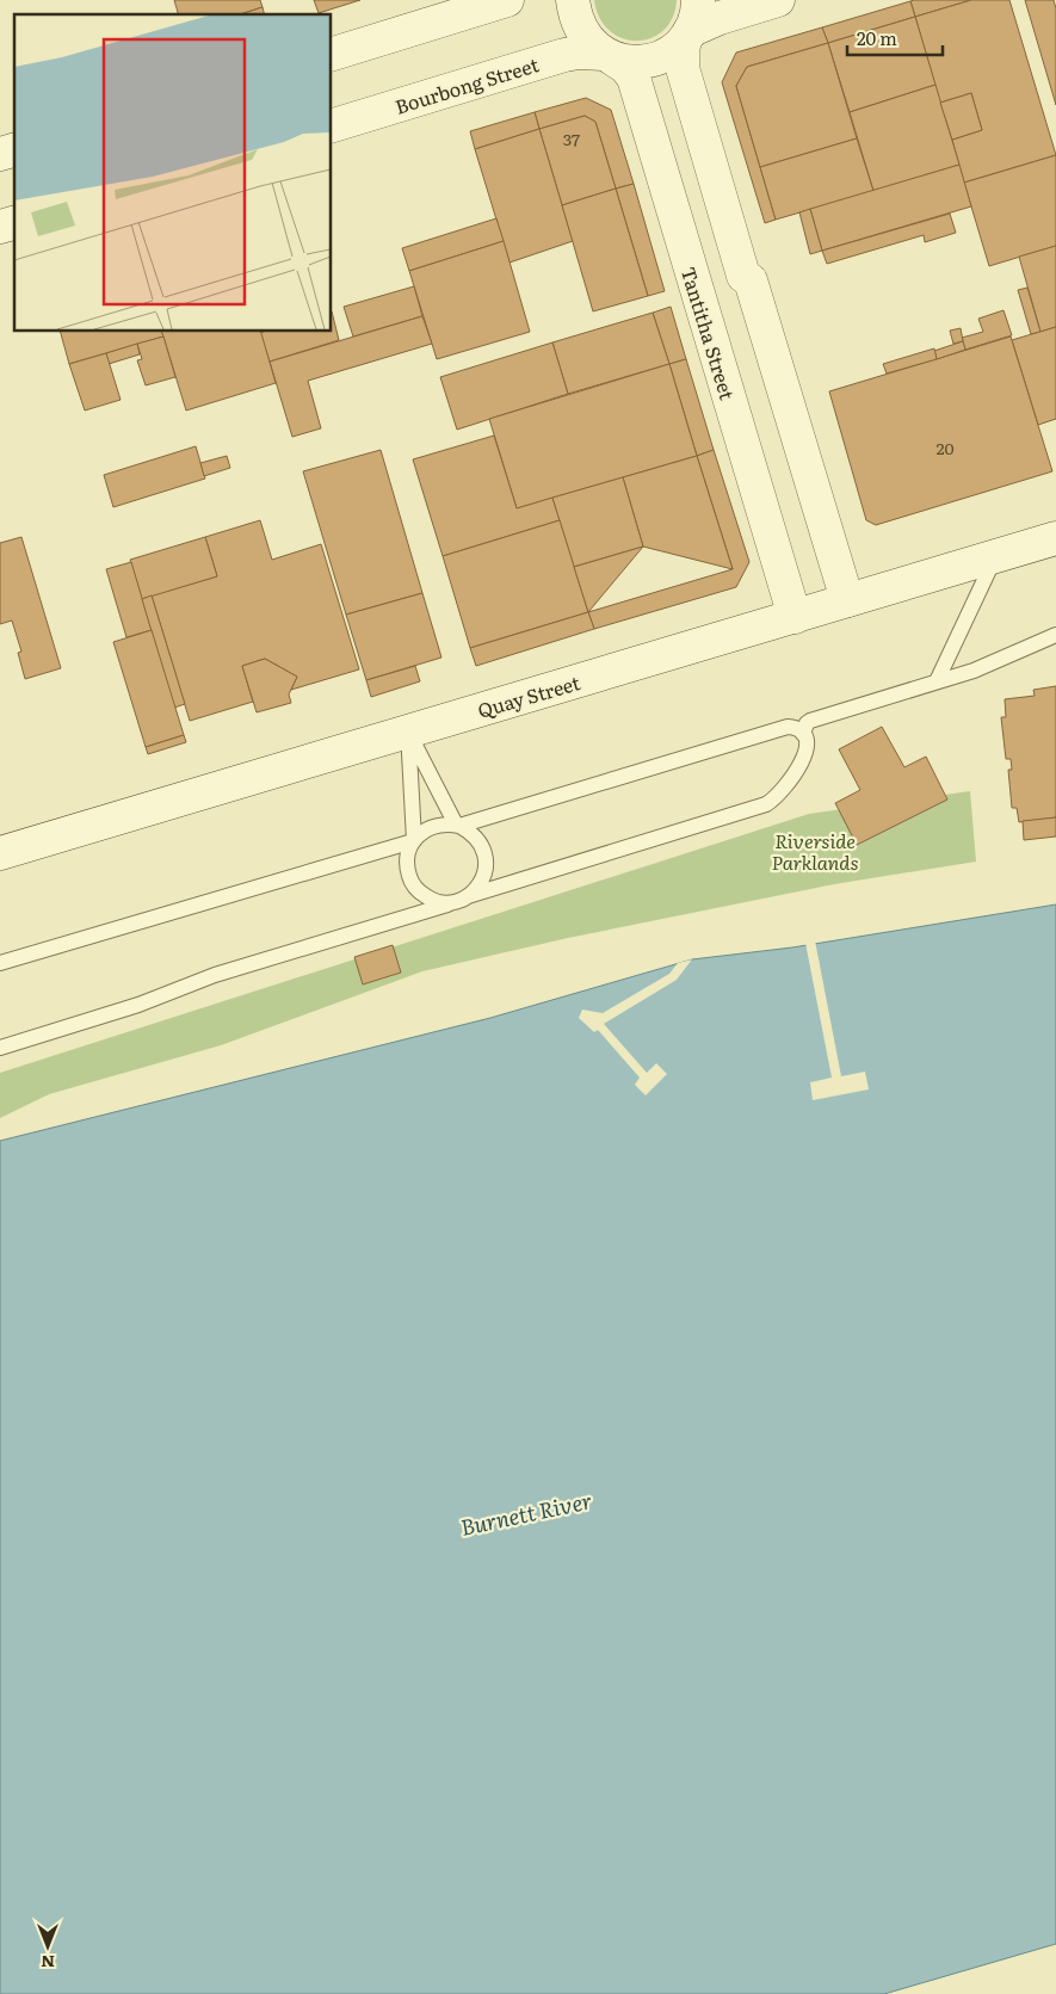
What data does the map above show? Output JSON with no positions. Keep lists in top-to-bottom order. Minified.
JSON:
{"streets":{"main road":["Bourbong Street","Tantitha Street","Quay Street"]},"crossings":[["Bourbong Street","Tantitha Street"],["Tantitha Street","Quay Street"]],"water":["Burnett River"],"parks":["Riverside Parklands"],"house_numbers":["37","20"],"scale_bar":"20 m","north":"bottom"}
